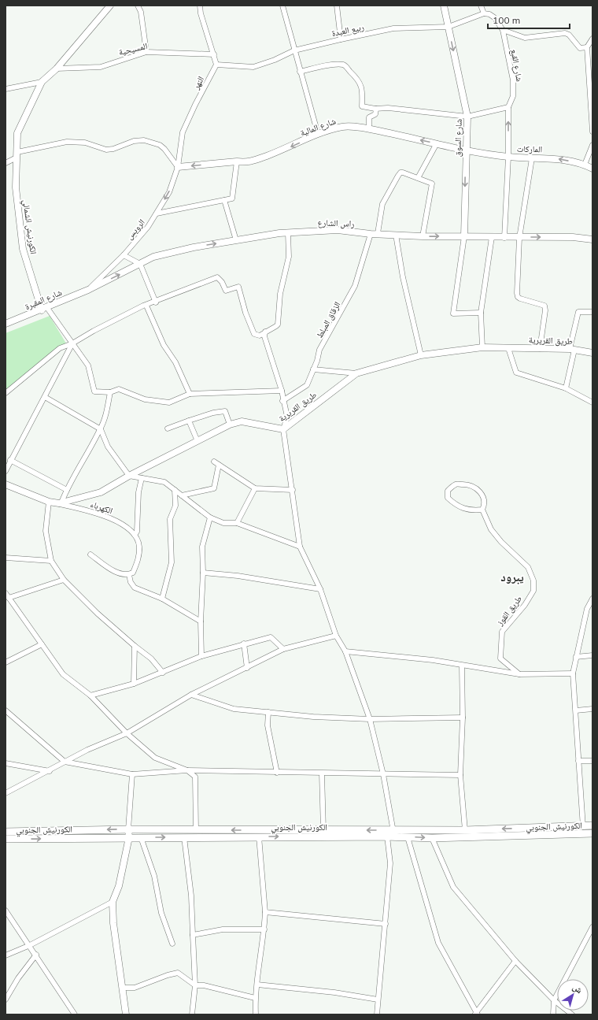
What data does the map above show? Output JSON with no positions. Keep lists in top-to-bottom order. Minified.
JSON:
{"streets":{"main road":["الكورنيش الجنوبي"],"street":["ربيع العبدة","المسيحية","شارع القبع","النهر","شارع المالية","شارع السوق","الماركات","راس الشارع","الكورنيش الشمالي","الرويس","شارع المقبرة","الزقاق المبلط","طريق القريرية","الكهرباء","طريق القوز"]},"crossings":[["ربيع العبدة","شارع القبع"],["ربيع العبدة","النهر"],["ربيع العبدة","شارع السوق"],["المسيحية","الكورنيش الشمالي"],["شارع القبع","الماركات"],["شارع القبع","راس الشارع"],["النهر","شارع المالية"],["النهر","الرويس"],["شارع المالية","شارع السوق"],["شارع المالية","الماركات"],["شارع المالية","الرويس"],["شارع السوق","الماركات"],["شارع السوق","راس الشارع"],["راس الشارع","الرويس"],["راس الشارع","شارع المقبرة"],["راس الشارع","الزقاق المبلط"],["الكورنيش الشمالي","شارع المقبرة"],["الرويس","شارع المقبرة"],["طريق القريرية","الكهرباء"]],"one_way":["شارع السوق","الماركات"],"districts":["يبرود"],"scale_bar":"100 m","north":"top right"}
